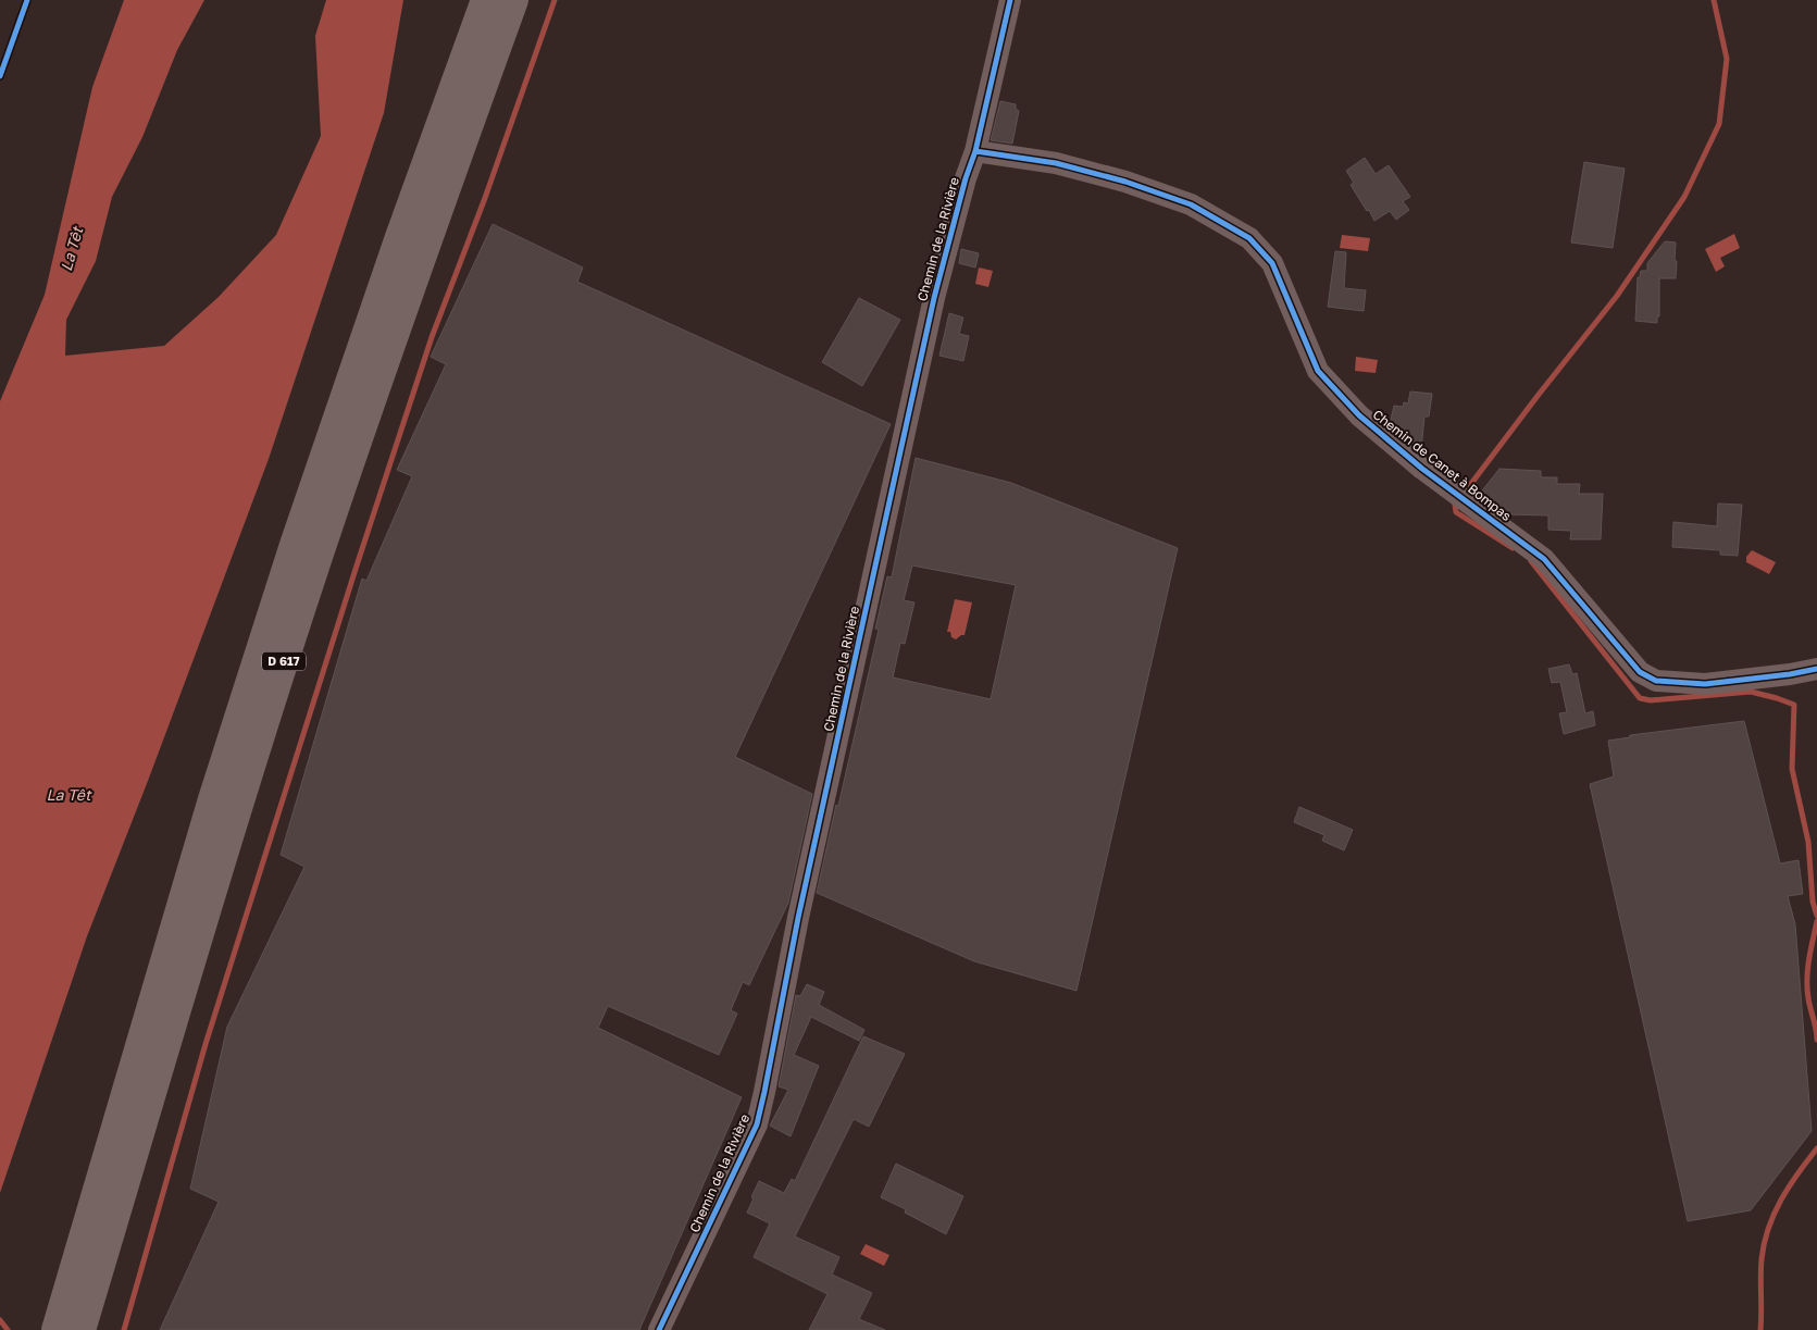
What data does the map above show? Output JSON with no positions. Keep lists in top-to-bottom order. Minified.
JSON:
{"streets":{"highway":["D 617"],"street":["Chemin de la Rivière","Chemin de Canet à Bompas"]},"crossings":[["Chemin de la Rivière","Chemin de Canet à Bompas"]],"water":["La Têt"]}
